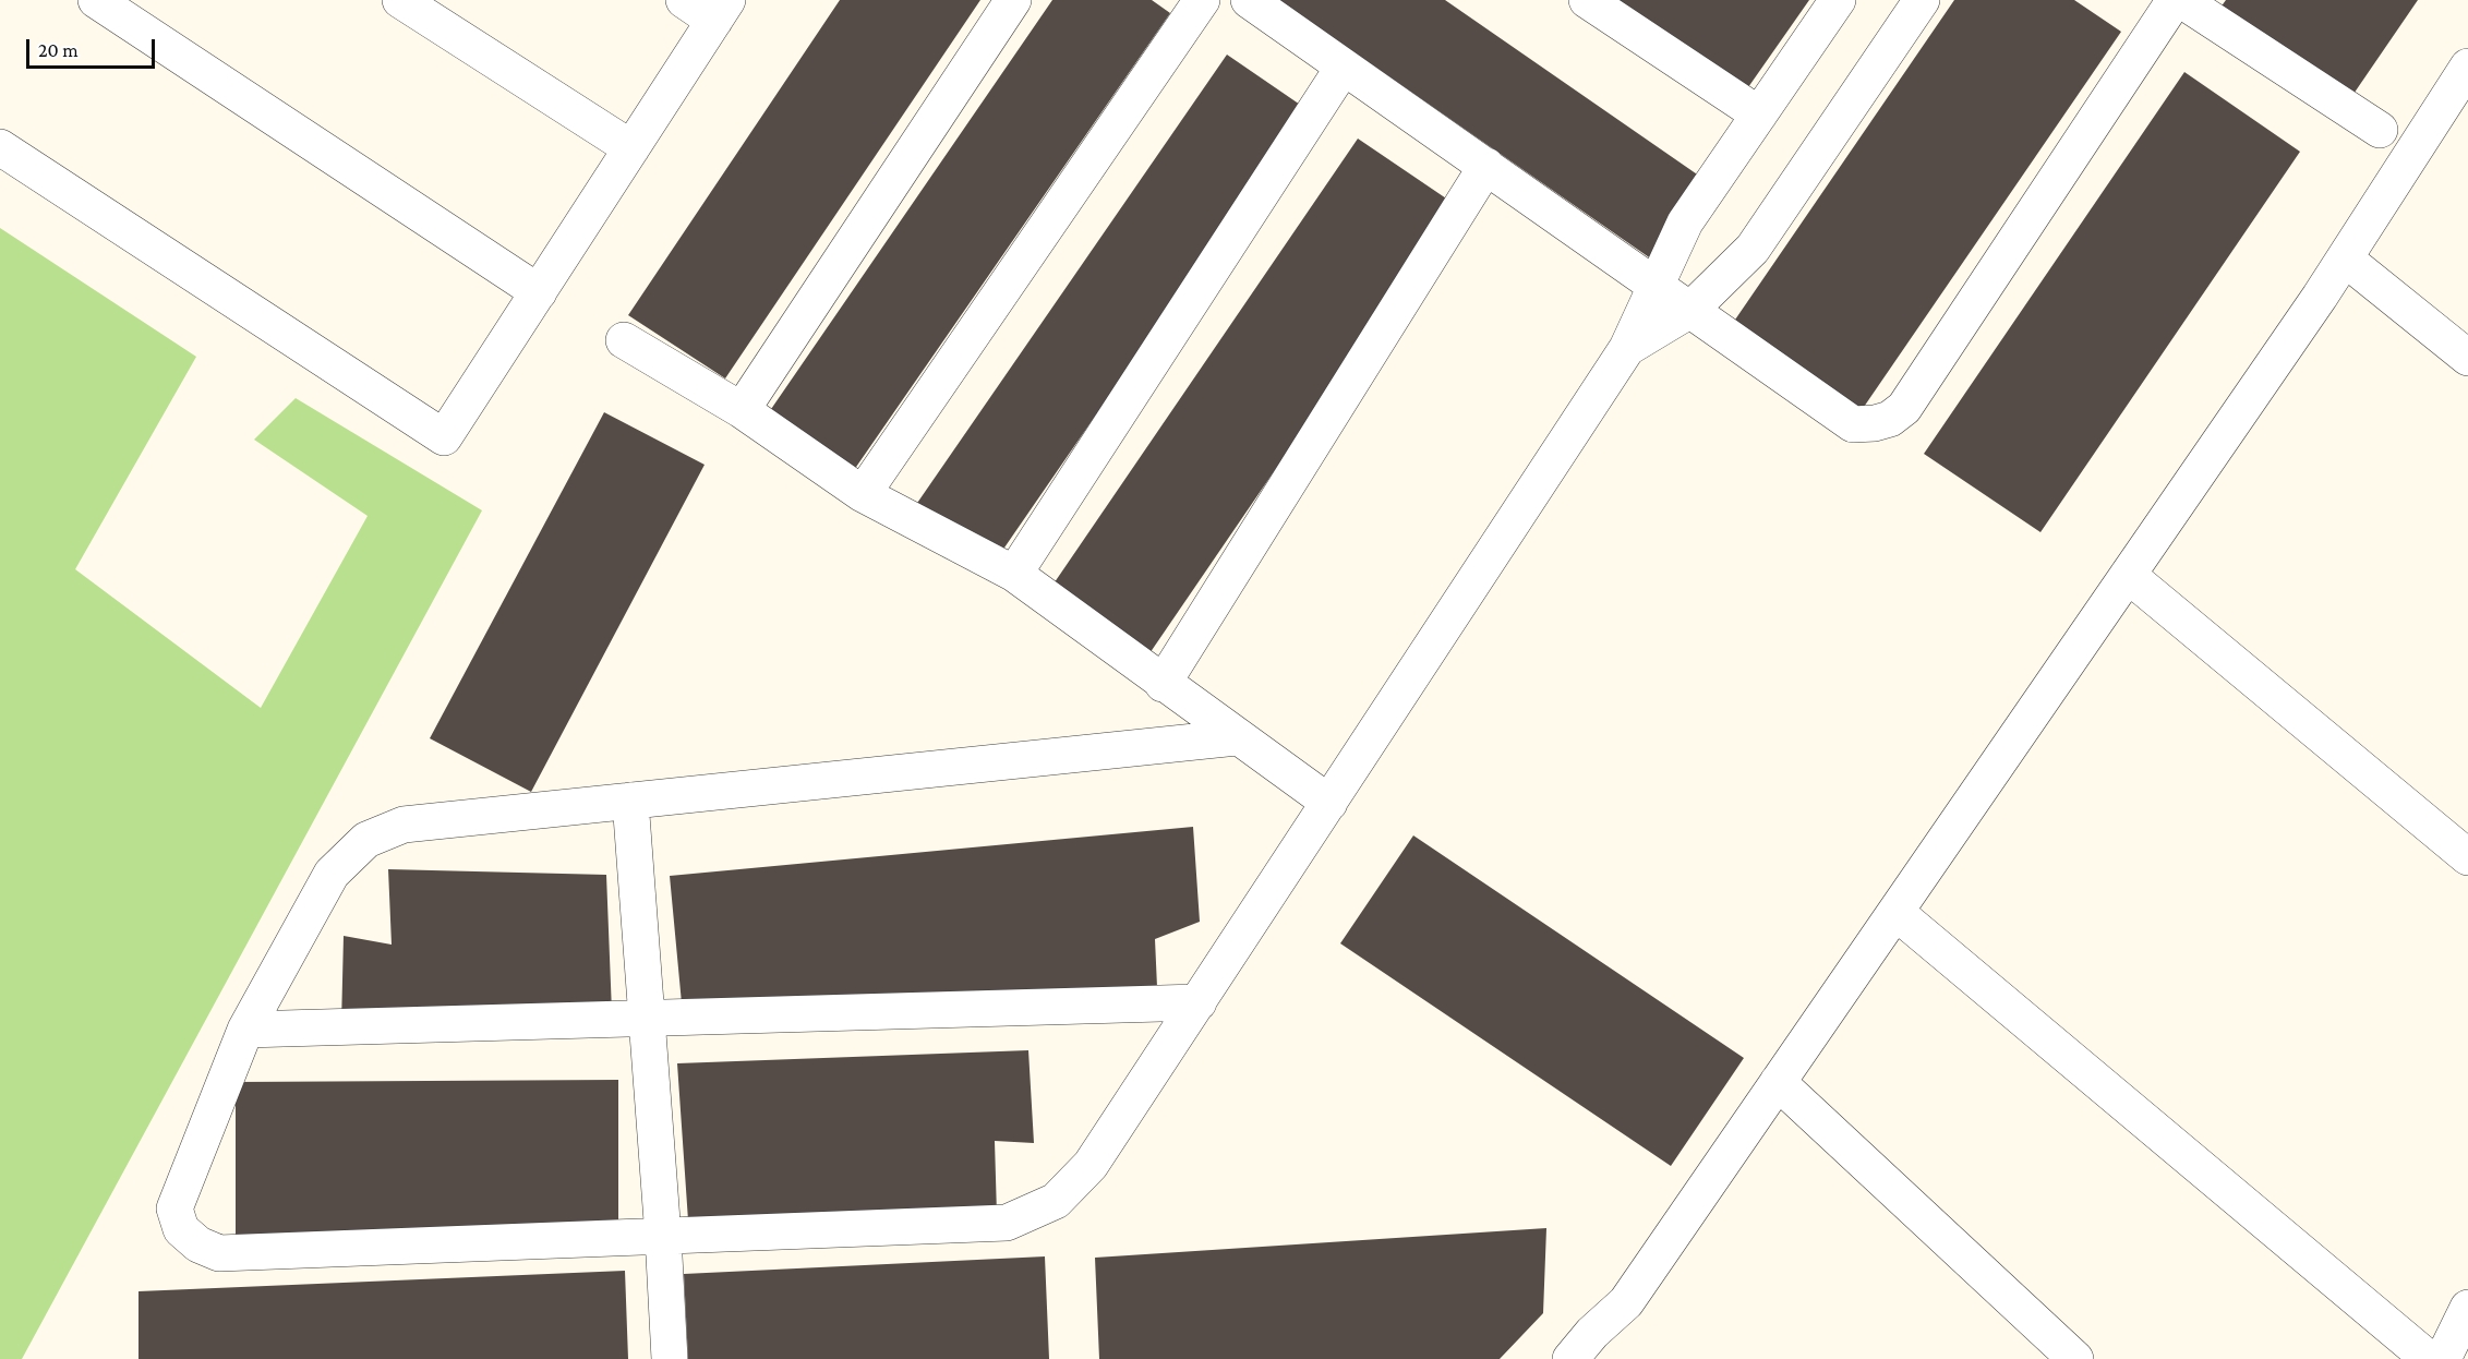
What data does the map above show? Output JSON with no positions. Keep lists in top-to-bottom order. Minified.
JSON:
{"scale_bar":"20 m"}
